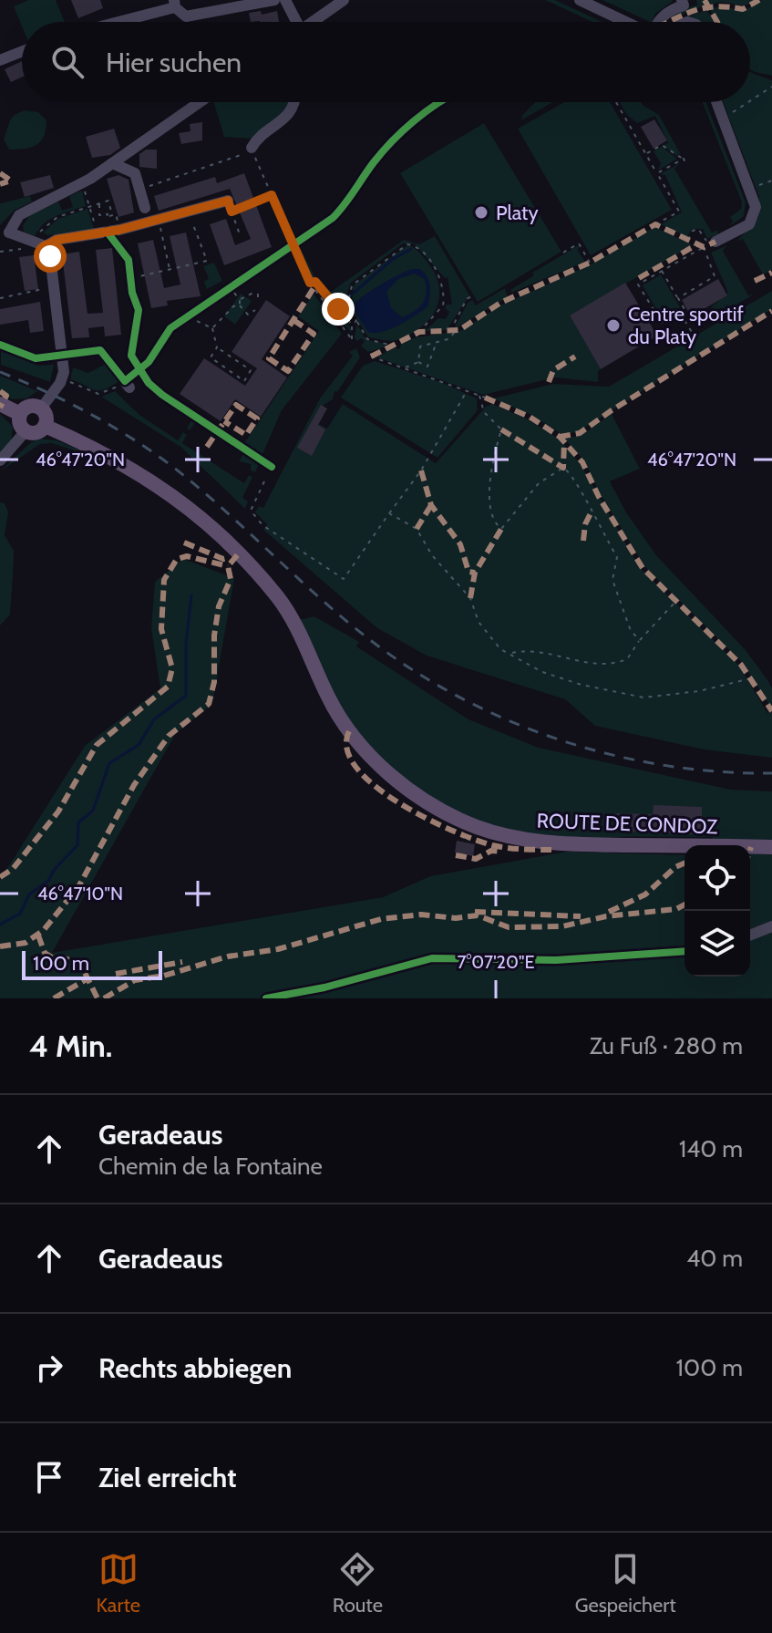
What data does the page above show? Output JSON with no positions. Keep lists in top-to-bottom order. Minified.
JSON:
{"streets":{"main road":["ROUTE DE CONDOZ"]},"places":["Platy","Centre sportif du Platy"],"scale_bar":"100 m","page":{"search":"Hier suchen","scale":"100 m","heading":["4 Min.","Zu Fuß · 280 m"],"list":[["Geradeaus","Chemin de la Fontaine","140 m"],["Geradeaus","40 m"],["Rechts abbiegen","100 m"],"Ziel erreicht"],"nav":["Karte","Route","Gespeichert"]},"coordinates":["46°47'20\"N","46°47'10\"N","7°07'20\"E"]}
